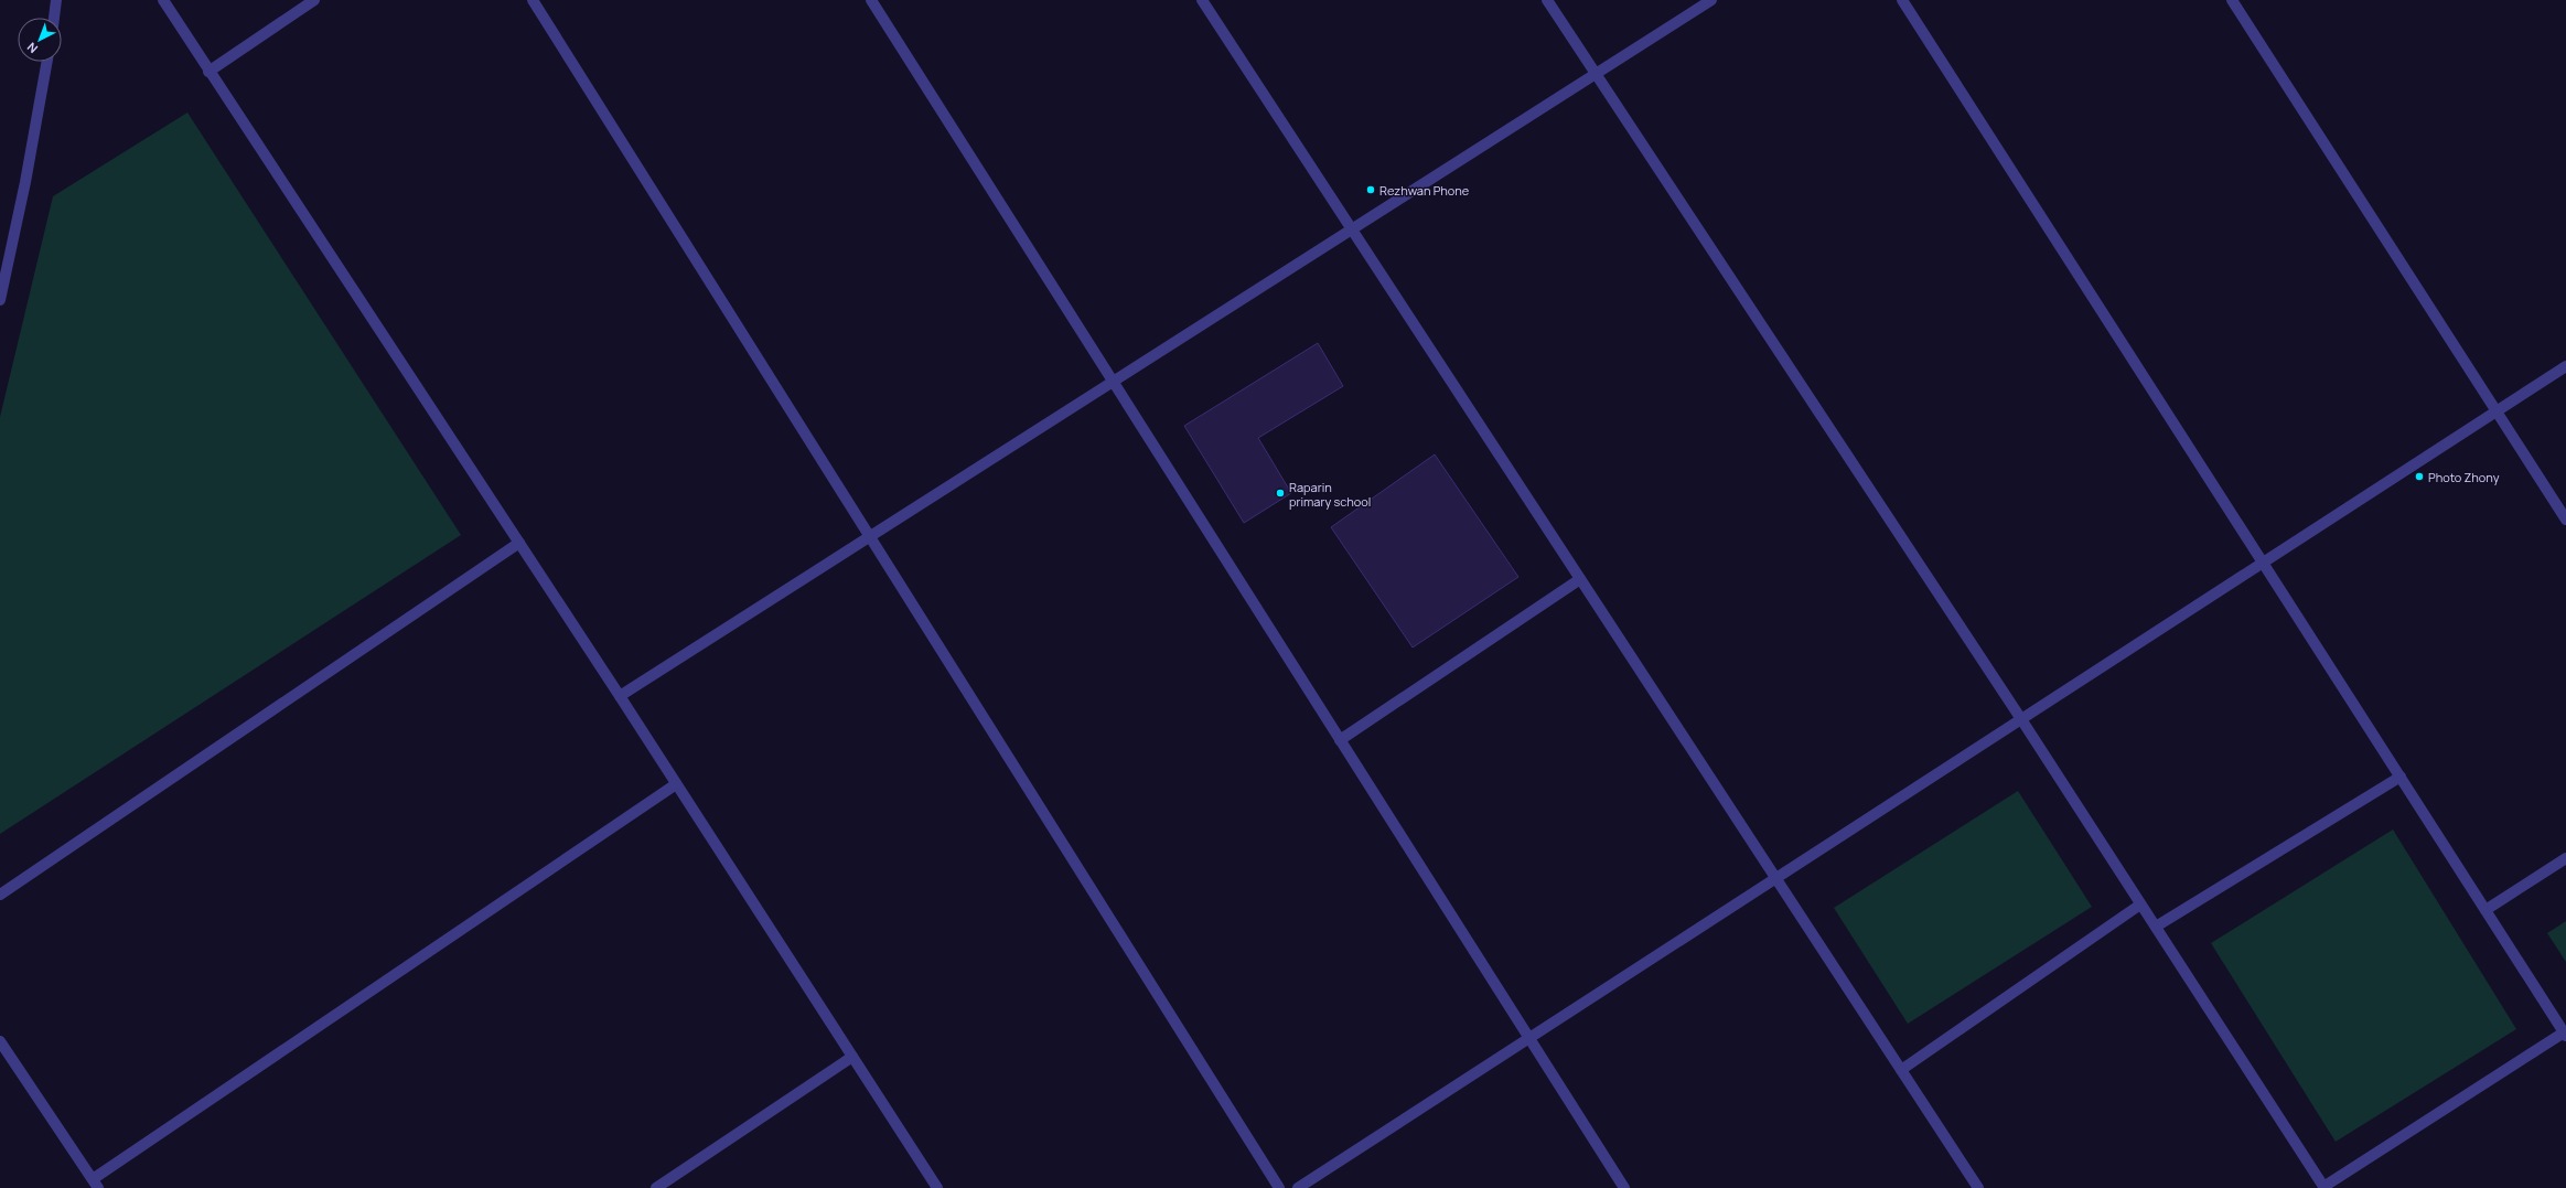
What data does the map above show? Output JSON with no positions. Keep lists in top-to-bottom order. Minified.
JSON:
{"places":["Rezhwan Phone","Photo Zhony","Raparin primary school"],"north":"bottom left"}
